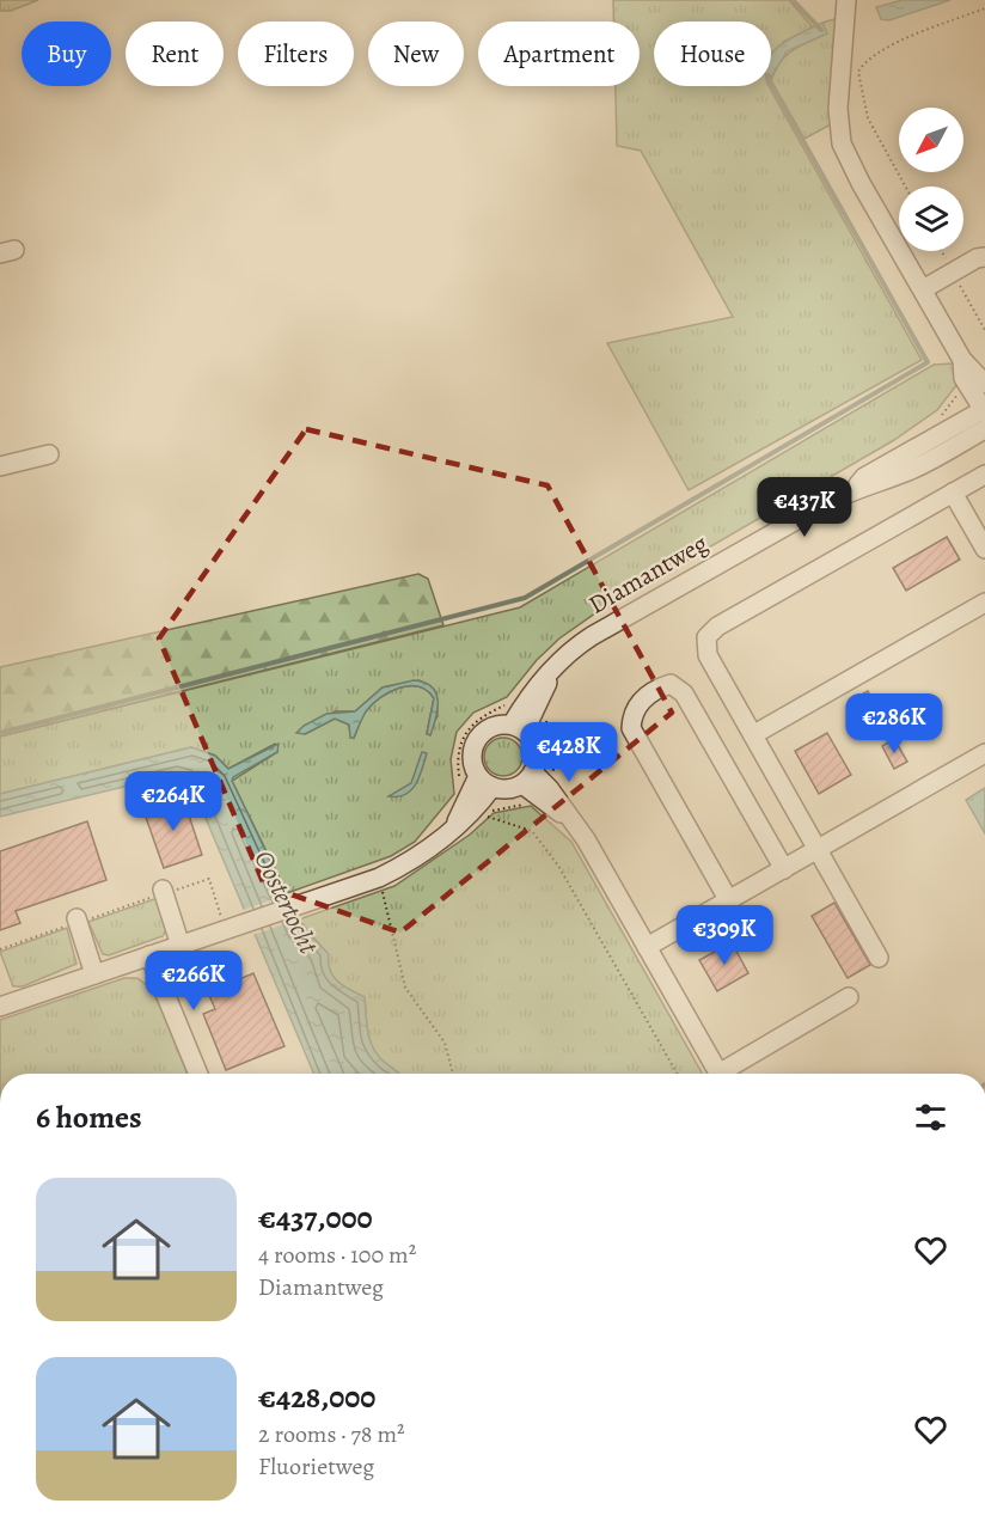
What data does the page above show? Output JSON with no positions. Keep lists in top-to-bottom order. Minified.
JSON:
{"streets":{"street":["Diamantweg"]},"water":["Oostertocht"],"north":"bottom left","page":{"chip":["Buy","Rent","Filters","New","Apartment","House"],"price":["€437K","€286K","€428K","€264K","€309K","€266K"],"heading":"6 homes","list":[{"name":"€437,000","note":"4 rooms · 100 m² · Diamantweg"},{"name":"€428,000","note":"2 rooms · 78 m² · Fluorietweg"}]}}
